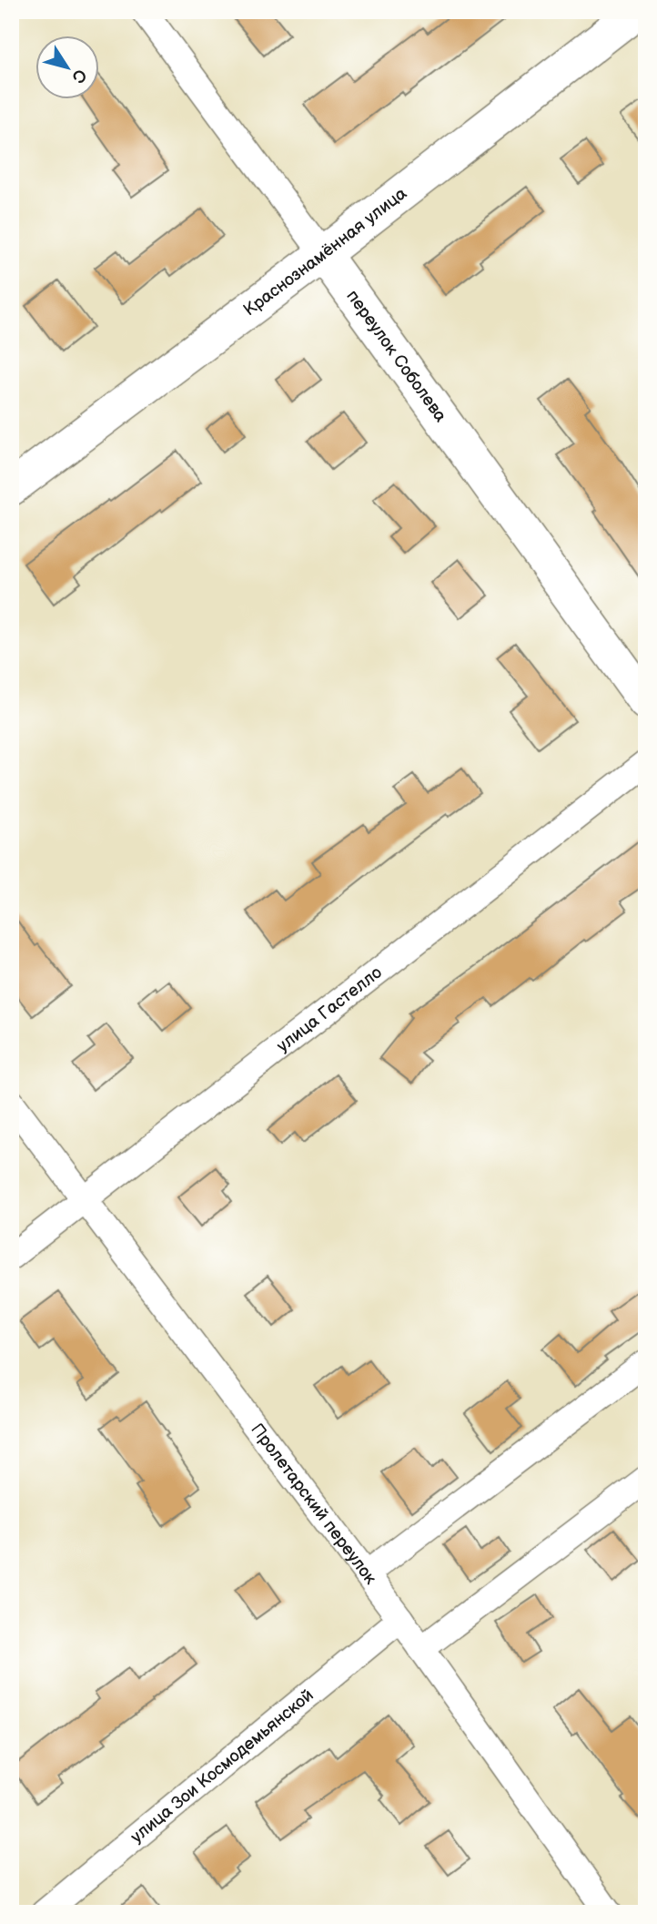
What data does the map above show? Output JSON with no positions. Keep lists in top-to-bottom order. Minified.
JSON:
{"streets":{"main road":["Краснознамённая улица","переулок Соболева"],"street":["улица Гастелло","Пролетарский переулок","улица Зои Космодемьянской"]},"crossings":[["Краснознамённая улица","переулок Соболева"],["улица Гастелло","Пролетарский переулок"],["Пролетарский переулок","улица Зои Космодемьянской"]],"north":"bottom right"}
